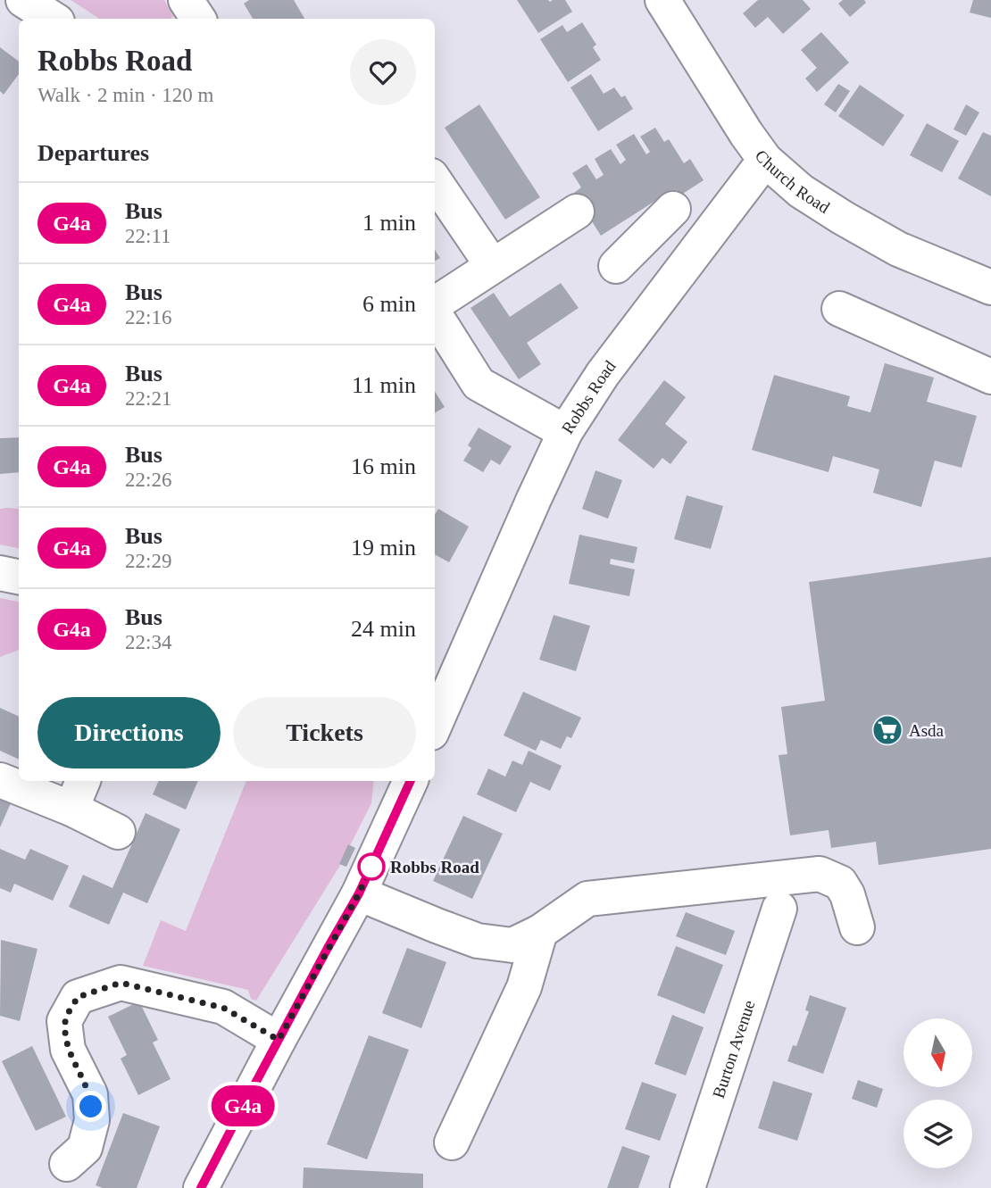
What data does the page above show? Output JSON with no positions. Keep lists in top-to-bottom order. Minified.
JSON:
{"streets":{"street":["Church Road","Robbs Road","Burton Avenue"]},"crossings":[["Church Road","Robbs Road"]],"places":{"supermarket":["Asda"],"other":["Robbs Road"]},"lines":["bus line G4a"],"north":"bottom","page":{"on_map":"G4a","heading":[["Robbs Road","Walk · 2 min · 120 m"],"Departures"],"list":[{"mark":"G4a","name":"Bus","note":"22:11","value":"1 min"},{"mark":"G4a","name":"Bus","note":"22:16","value":"6 min"},{"mark":"G4a","name":"Bus","note":"22:21","value":"11 min"},{"mark":"G4a","name":"Bus","note":"22:26","value":"16 min"},{"mark":"G4a","name":"Bus","note":"22:29","value":"19 min"},{"mark":"G4a","name":"Bus","note":"22:34","value":"24 min"}],"buttons":["Directions","Tickets"]}}
